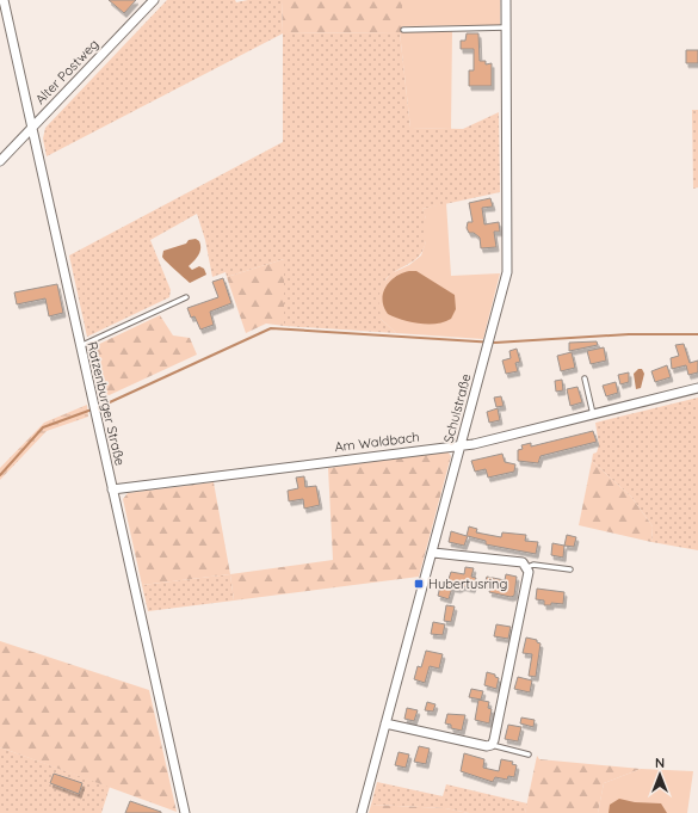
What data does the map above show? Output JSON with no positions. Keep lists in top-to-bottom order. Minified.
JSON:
{"streets":{"street":["Alter Postweg","Ratzenburger Straße","Schulstraße","Am Waldbach"]},"crossings":[["Alter Postweg","Ratzenburger Straße"],["Ratzenburger Straße","Am Waldbach"],["Schulstraße","Am Waldbach"]],"places":{"transit":["Hubertusring"]},"north":"top"}
